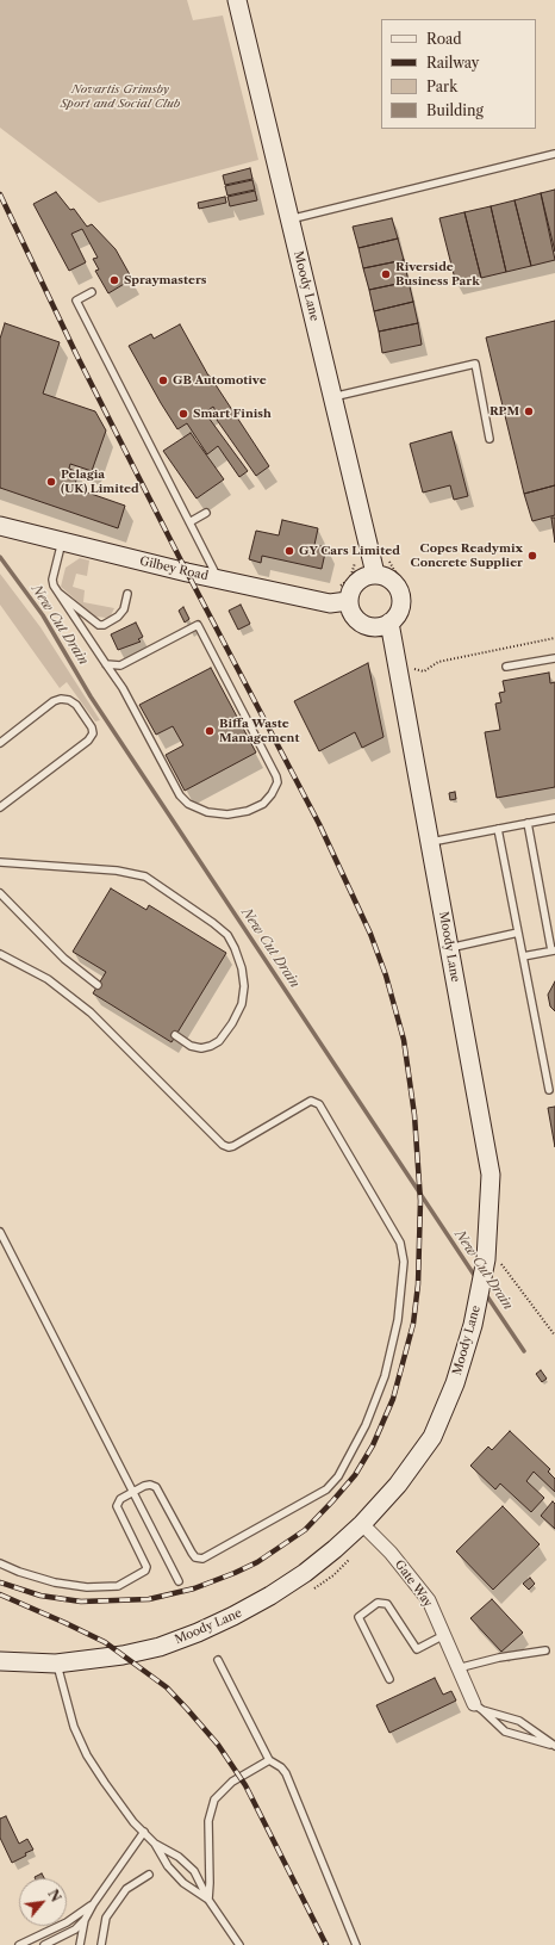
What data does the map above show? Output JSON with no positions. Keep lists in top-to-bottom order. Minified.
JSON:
{"streets":{"street":["Moody Lane","Gilbey Road","Gate Way"]},"crossings":[["Moody Lane","Gilbey Road"],["Moody Lane","Gate Way"]],"water":["New Cut Drain"],"parks":["Novartis Grimsby Sport and Social Club"],"places":["Riverside Business Park","Spraymasters","GB Automotive","RPM","Smart Finish","Pelagia (UK) Limited","GY Cars Limited","Copes Readymix Concrete Supplier","Biffa Waste Management"],"legend":["Road","Railway","Park","Building"],"north":"top right"}
